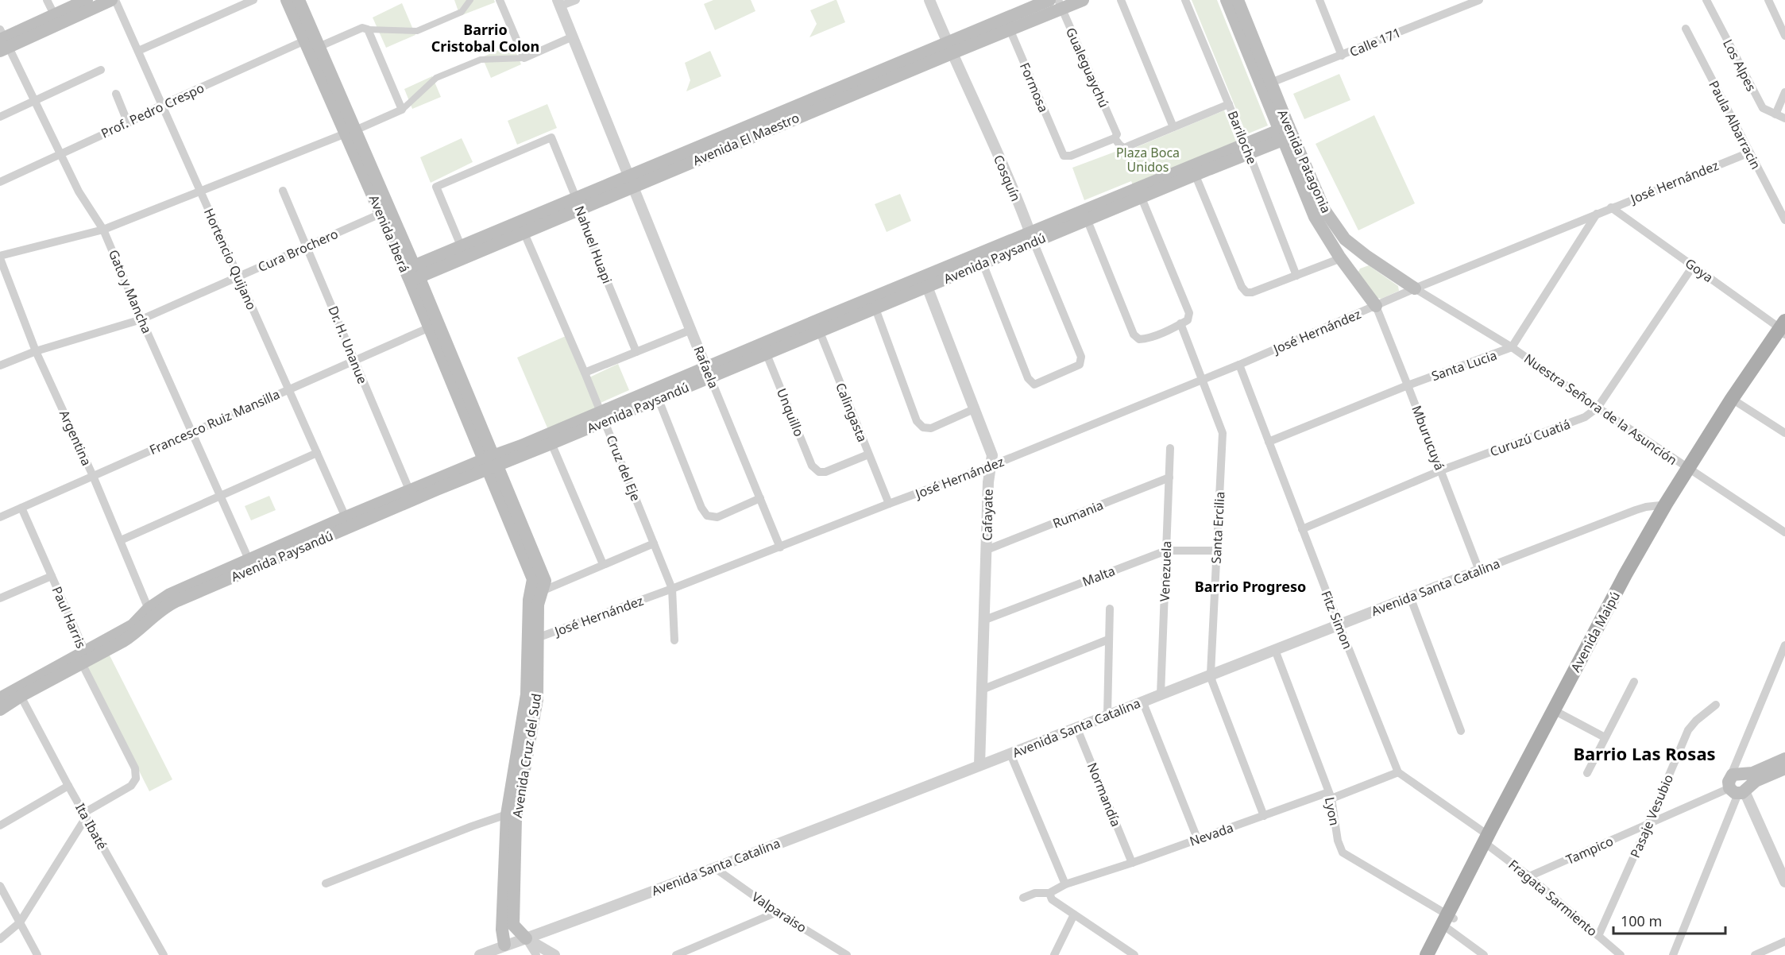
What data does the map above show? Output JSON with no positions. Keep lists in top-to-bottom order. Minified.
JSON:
{"streets":{"main road":["Avenida El Maestro","Avenida Patagonia","Avenida Iberá","Avenida Paysandú","Avenida Maipú","Avenida Cruz del Sud"],"street":["Calle 171","Los Alpes","Gualeguaychú","Formosa","Prof. Pedro Crespo","Paula Albarracin","Bariloche","Cosquín","José Hernández","Nahuel Huapi","Cura Brochero","Hortencio Quijano","Goya","Gato y Mancha","Dr. H. Unanue","Santa Lucia","Rafaela","Nuestra Señora de la Asunción","Unquillo","Calingasta","Francesco Ruiz Mansilla","Argentina","Mburucuyá","Curuzú Cuatiá","Cruz del Eje","Rumania","Cafayate","Santa Ercilia","Venezuela","Malta","Avenida Santa Catalina","Paul Harris","Fitz Simon","Normandía","Lyon","Pasaje Vesubio","Ita Ibaté","Nevada","Tampico","Fragata Sarmiento","Valparaiso"]},"crossings":[["Calle 171","Avenida Patagonia"],["Gualeguaychú","Formosa"],["Gualeguaychú","Avenida El Maestro"],["Formosa","Avenida El Maestro"],["Prof. Pedro Crespo","Avenida Iberá"],["Prof. Pedro Crespo","Hortencio Quijano"],["Prof. Pedro Crespo","Gato y Mancha"],["Paula Albarracin","José Hernández"],["Bariloche","Avenida Paysandú"],["Avenida El Maestro","Cosquín"],["Avenida El Maestro","Avenida Iberá"],["Avenida El Maestro","Nahuel Huapi"],["Avenida El Maestro","Rafaela"],["Avenida El Maestro","Cruz del Eje"],["Avenida Patagonia","José Hernández"],["Avenida Patagonia","Avenida Paysandú"],["Avenida Patagonia","Nuestra Señora de la Asunción"],["Avenida Patagonia","Mburucuyá"],["Cosquín","Avenida Paysandú"],["José Hernández","Goya"],["José Hernández","Santa Lucia"],["José Hernández","Rafaela"],["José Hernández","Nuestra Señora de la Asunción"],["José Hernández","Calingasta"],["José Hernández","Mburucuyá"],["José Hernández","Cruz del Eje"],["José Hernández","Cafayate"],["José Hernández","Santa Ercilia"],["José Hernández","Fitz Simon"],["José Hernández","Avenida Cruz del Sud"],["Avenida Iberá","Cura Brochero"],["Avenida Iberá","Avenida Paysandú"],["Avenida Iberá","Francesco Ruiz Mansilla"],["Avenida Iberá","Avenida Cruz del Sud"],["Cura Brochero","Hortencio Quijano"],["Cura Brochero","Gato y Mancha"],["Cura Brochero","Dr. H. Unanue"],["Cura Brochero","Argentina"],["Avenida Paysandú","Hortencio Quijano"],["Avenida Paysandú","Gato y Mancha"],["Avenida Paysandú","Dr. H. Unanue"],["Avenida Paysandú","Rafaela"],["Avenida Paysandú","Unquillo"],["Avenida Paysandú","Calingasta"],["Avenida Paysandú","Argentina"],["Avenida Paysandú","Cruz del Eje"],["Avenida Paysandú","Cafayate"],["Avenida Paysandú","Paul Harris"],["Avenida Paysandú","Avenida Cruz del Sud"],["Avenida Paysandú","Ita Ibaté"],["Hortencio Quijano","Francesco Ruiz Mansilla"],["Goya","Curuzú Cuatiá"],["Goya","Avenida Maipú"],["Gato y Mancha","Francesco Ruiz Mansilla"],["Dr. H. Unanue","Francesco Ruiz Mansilla"],["Santa Lucia","Nuestra Señora de la Asunción"],["Santa Lucia","Mburucuyá"],["Santa Lucia","Fitz Simon"],["Nuestra Señora de la Asunción","Curuzú Cuatiá"],["Nuestra Señora de la Asunción","Avenida Maipú"],["Unquillo","Calingasta"],["Francesco Ruiz Mansilla","Argentina"],["Francesco Ruiz Mansilla","Paul Harris"],["Mburucuyá","Curuzú Cuatiá"],["Mburucuyá","Avenida Santa Catalina"],["Curuzú Cuatiá","Fitz Simon"],["Rumania","Cafayate"],["Rumania","Venezuela"],["Cafayate","Malta"],["Cafayate","Avenida Santa Catalina"],["Santa Ercilia","Malta"],["Santa Ercilia","Avenida Santa Catalina"],["Santa Ercilia","Nevada"],["Venezuela","Malta"],["Venezuela","Avenida Santa Catalina"],["Avenida Santa Catalina","Fitz Simon"],["Avenida Santa Catalina","Avenida Maipú"],["Avenida Santa Catalina","Avenida Cruz del Sud"],["Avenida Santa Catalina","Normandía"],["Avenida Santa Catalina","Lyon"],["Avenida Santa Catalina","Valparaiso"],["Paul Harris","Ita Ibaté"],["Fitz Simon","Nevada"],["Avenida Maipú","Lyon"],["Avenida Maipú","Fragata Sarmiento"],["Normandía","Nevada"],["Lyon","Nevada"],["Pasaje Vesubio","Tampico"],["Pasaje Vesubio","Fragata Sarmiento"],["Tampico","Fragata Sarmiento"]],"districts":["Barrio Cristobal Colon","Barrio Progreso","Barrio Las Rosas"],"parks":["Plaza Boca Unidos"],"scale_bar":"100 m"}
